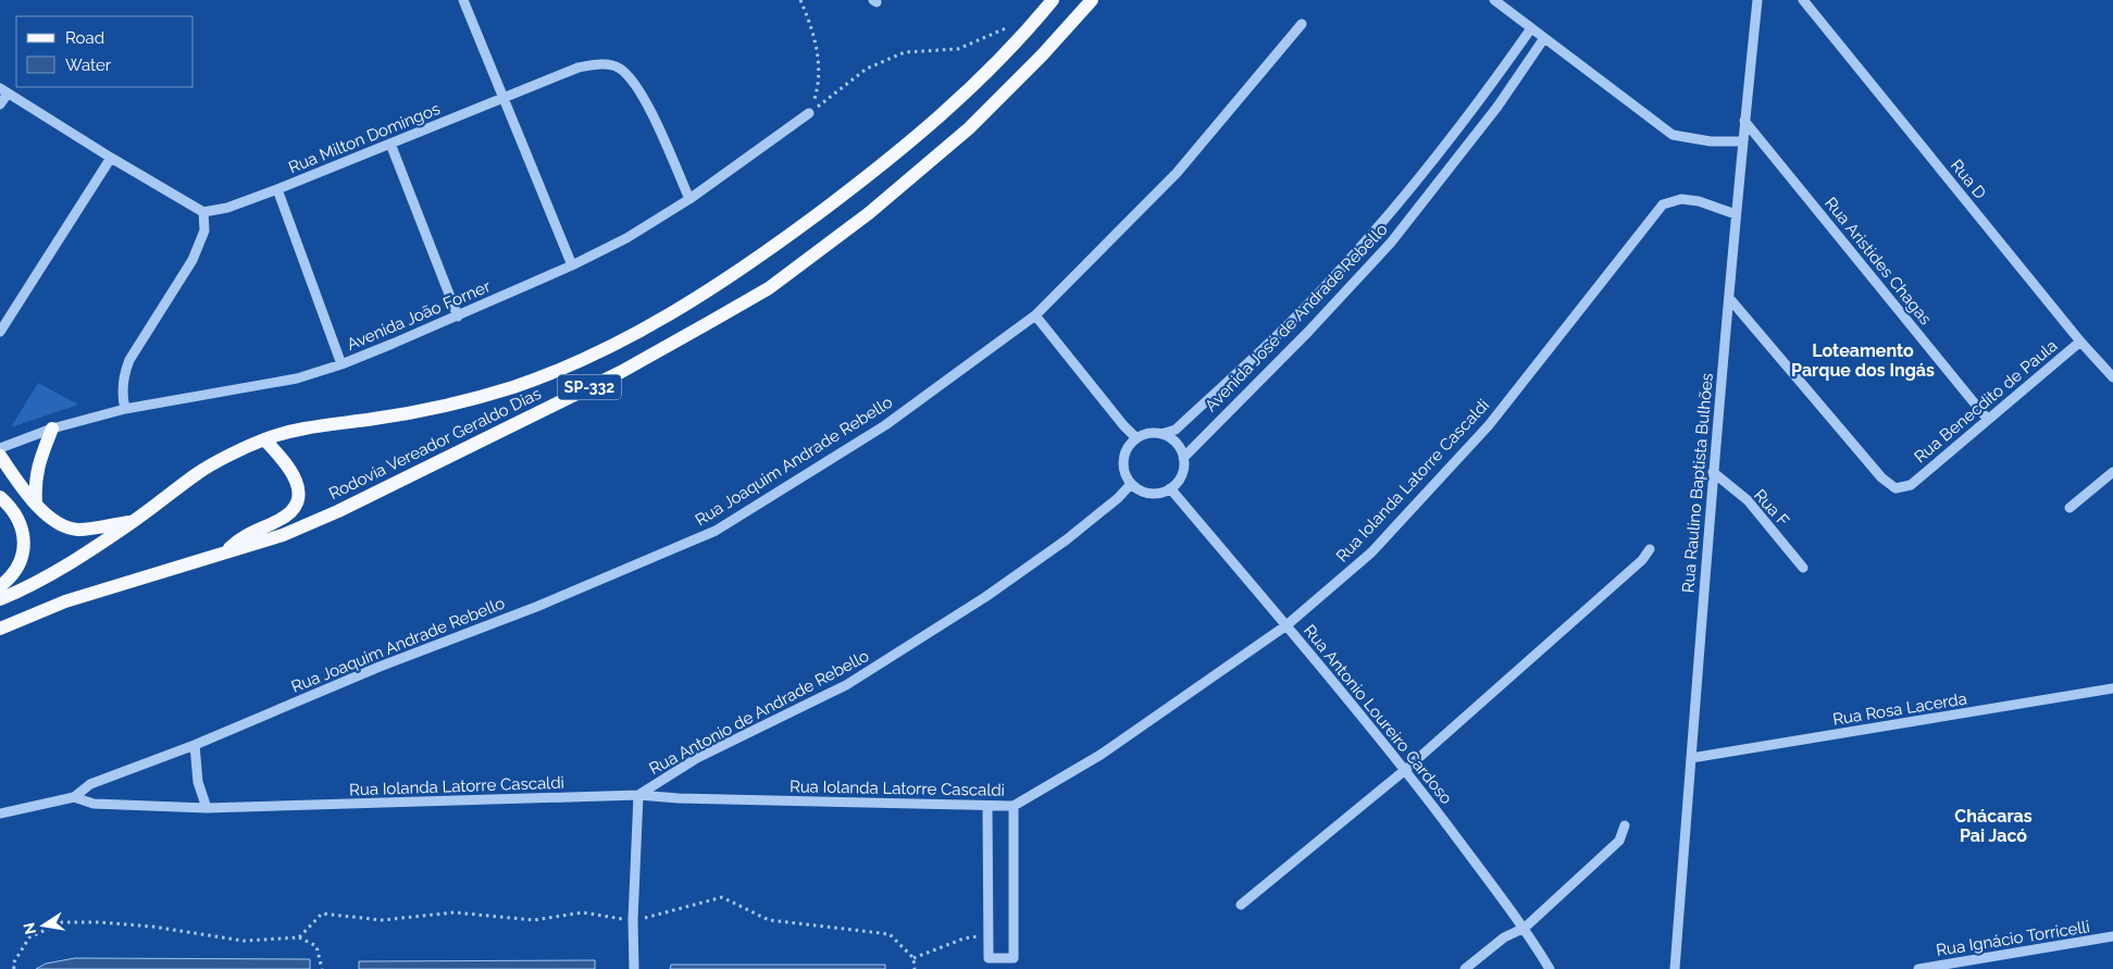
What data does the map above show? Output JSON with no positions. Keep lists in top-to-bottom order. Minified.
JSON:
{"streets":{"main road":["SP-332","Rodovia Vereador Geraldo Dias"],"street":["Rua Milton Domingos","Rua D","Rua Aristides Chagas","Avenida João Forner","Avenida José de Andrade Rebello","Rua Benecdito de Paula","Rua Joaquim Andrade Rebello","Rua Iolanda Latorre Cascaldi","Rua Raulino Baptista Bulhões","Rua F","Rua Rosa Lacerda","Rua Antonio de Andrade Rebello","Rua Antonio Loureiro Cardoso","Rua Ignácio Torricelli"]},"crossings":[["Rua Milton Domingos","Avenida João Forner"],["Rua D","Rua Benecdito de Paula"],["Rua Aristides Chagas","Rua Benecdito de Paula"],["Rua Aristides Chagas","Rua Raulino Baptista Bulhões"],["Avenida José de Andrade Rebello","Rua Antonio de Andrade Rebello"],["Avenida José de Andrade Rebello","Rua Antonio Loureiro Cardoso"],["Rua Benecdito de Paula","Rua Raulino Baptista Bulhões"],["Rua Joaquim Andrade Rebello","Rua Iolanda Latorre Cascaldi"],["Rua Iolanda Latorre Cascaldi","Rua Raulino Baptista Bulhões"],["Rua Iolanda Latorre Cascaldi","Rua Antonio de Andrade Rebello"],["Rua Iolanda Latorre Cascaldi","Rua Antonio Loureiro Cardoso"],["Rua Raulino Baptista Bulhões","Rua F"],["Rua Raulino Baptista Bulhões","Rua Rosa Lacerda"],["Rua Antonio de Andrade Rebello","Rua Antonio Loureiro Cardoso"]],"districts":["Loteamento Parque dos Ingás","Chácaras Pai Jacó"],"legend":["Road","Water"],"north":"left"}
